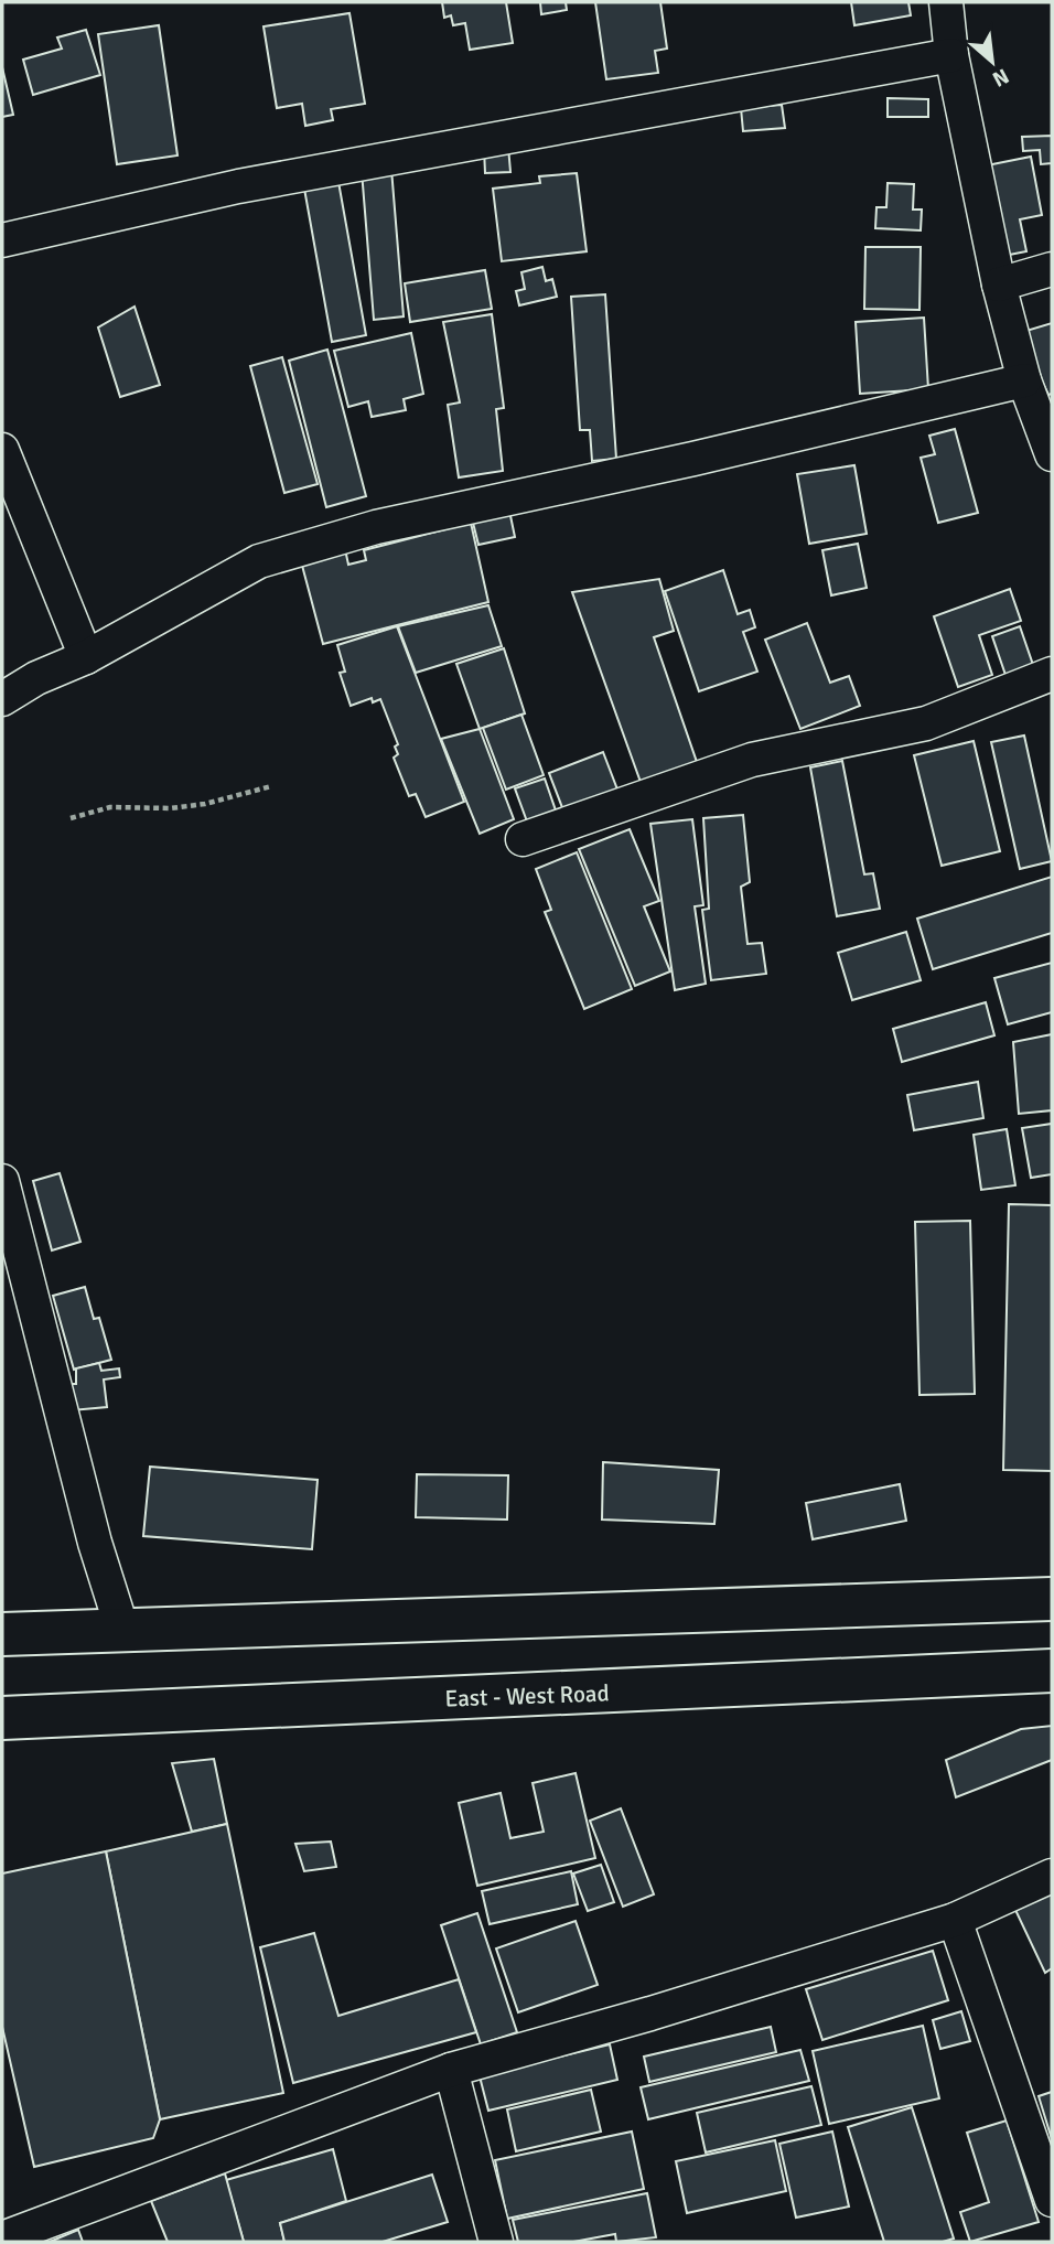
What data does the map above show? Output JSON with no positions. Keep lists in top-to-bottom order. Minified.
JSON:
{"streets":{"main road":["East - West Road"]},"north":"bottom right"}
